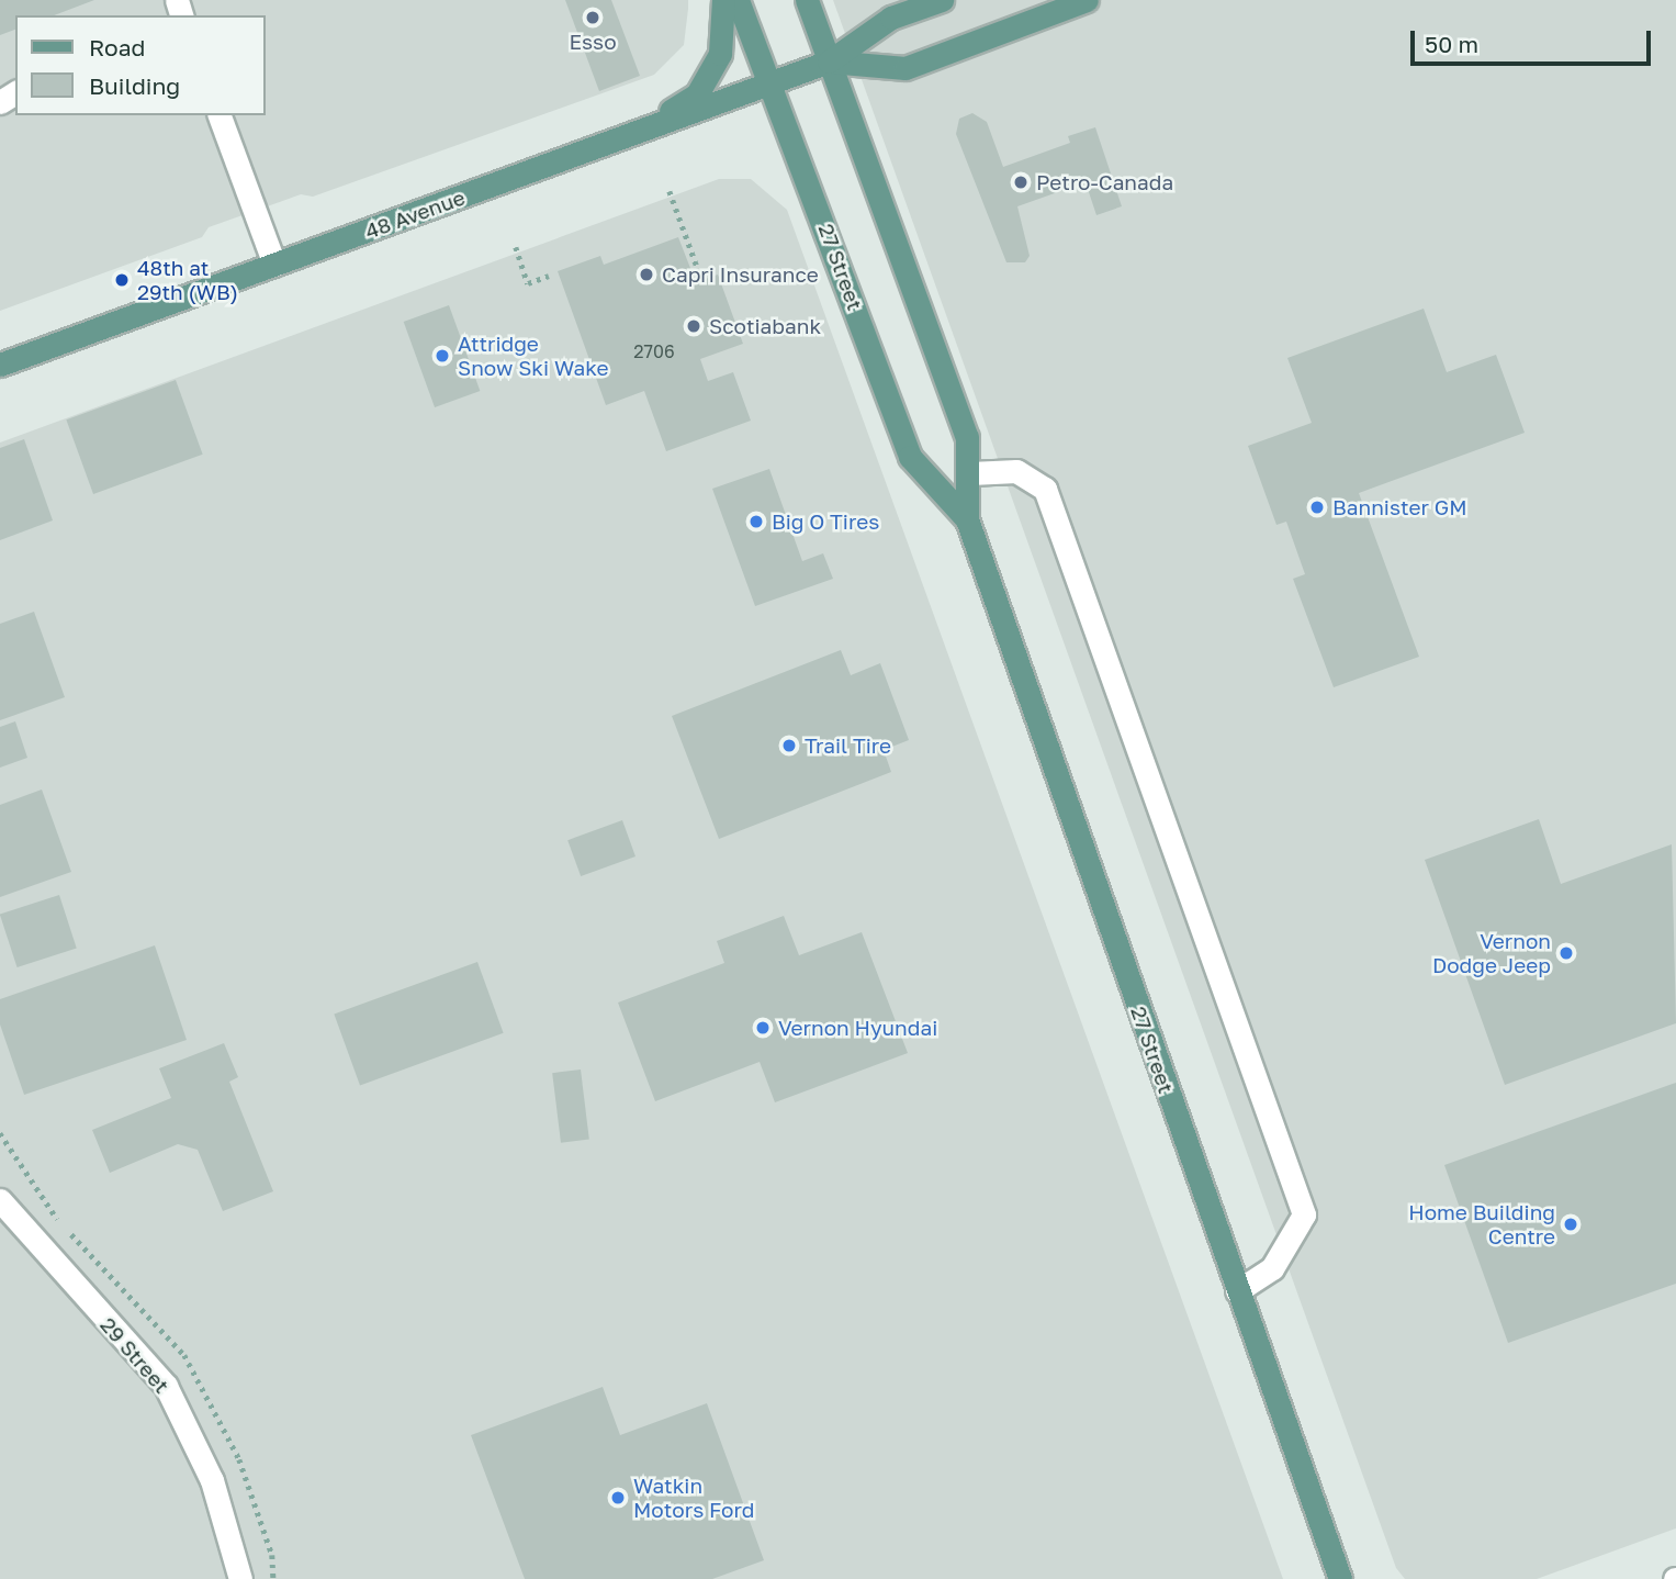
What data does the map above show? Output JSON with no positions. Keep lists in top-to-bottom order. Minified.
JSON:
{"streets":{"main road":["48 Avenue","27 Street"],"street":["29 Street"]},"crossings":[["48 Avenue","27 Street"]],"places":["Esso","Petro-Canada","Capri Insurance","48th at 29th (WB)","Scotiabank","Attridge Snow Ski Wake","Bannister GM","Big O Tires","Trail Tire","Vernon Dodge Jeep","Vernon Hyundai","Home Building Centre","Watkin Motors Ford"],"house_numbers":["2706"],"legend":["Road","Building"],"scale_bar":"50 m"}
